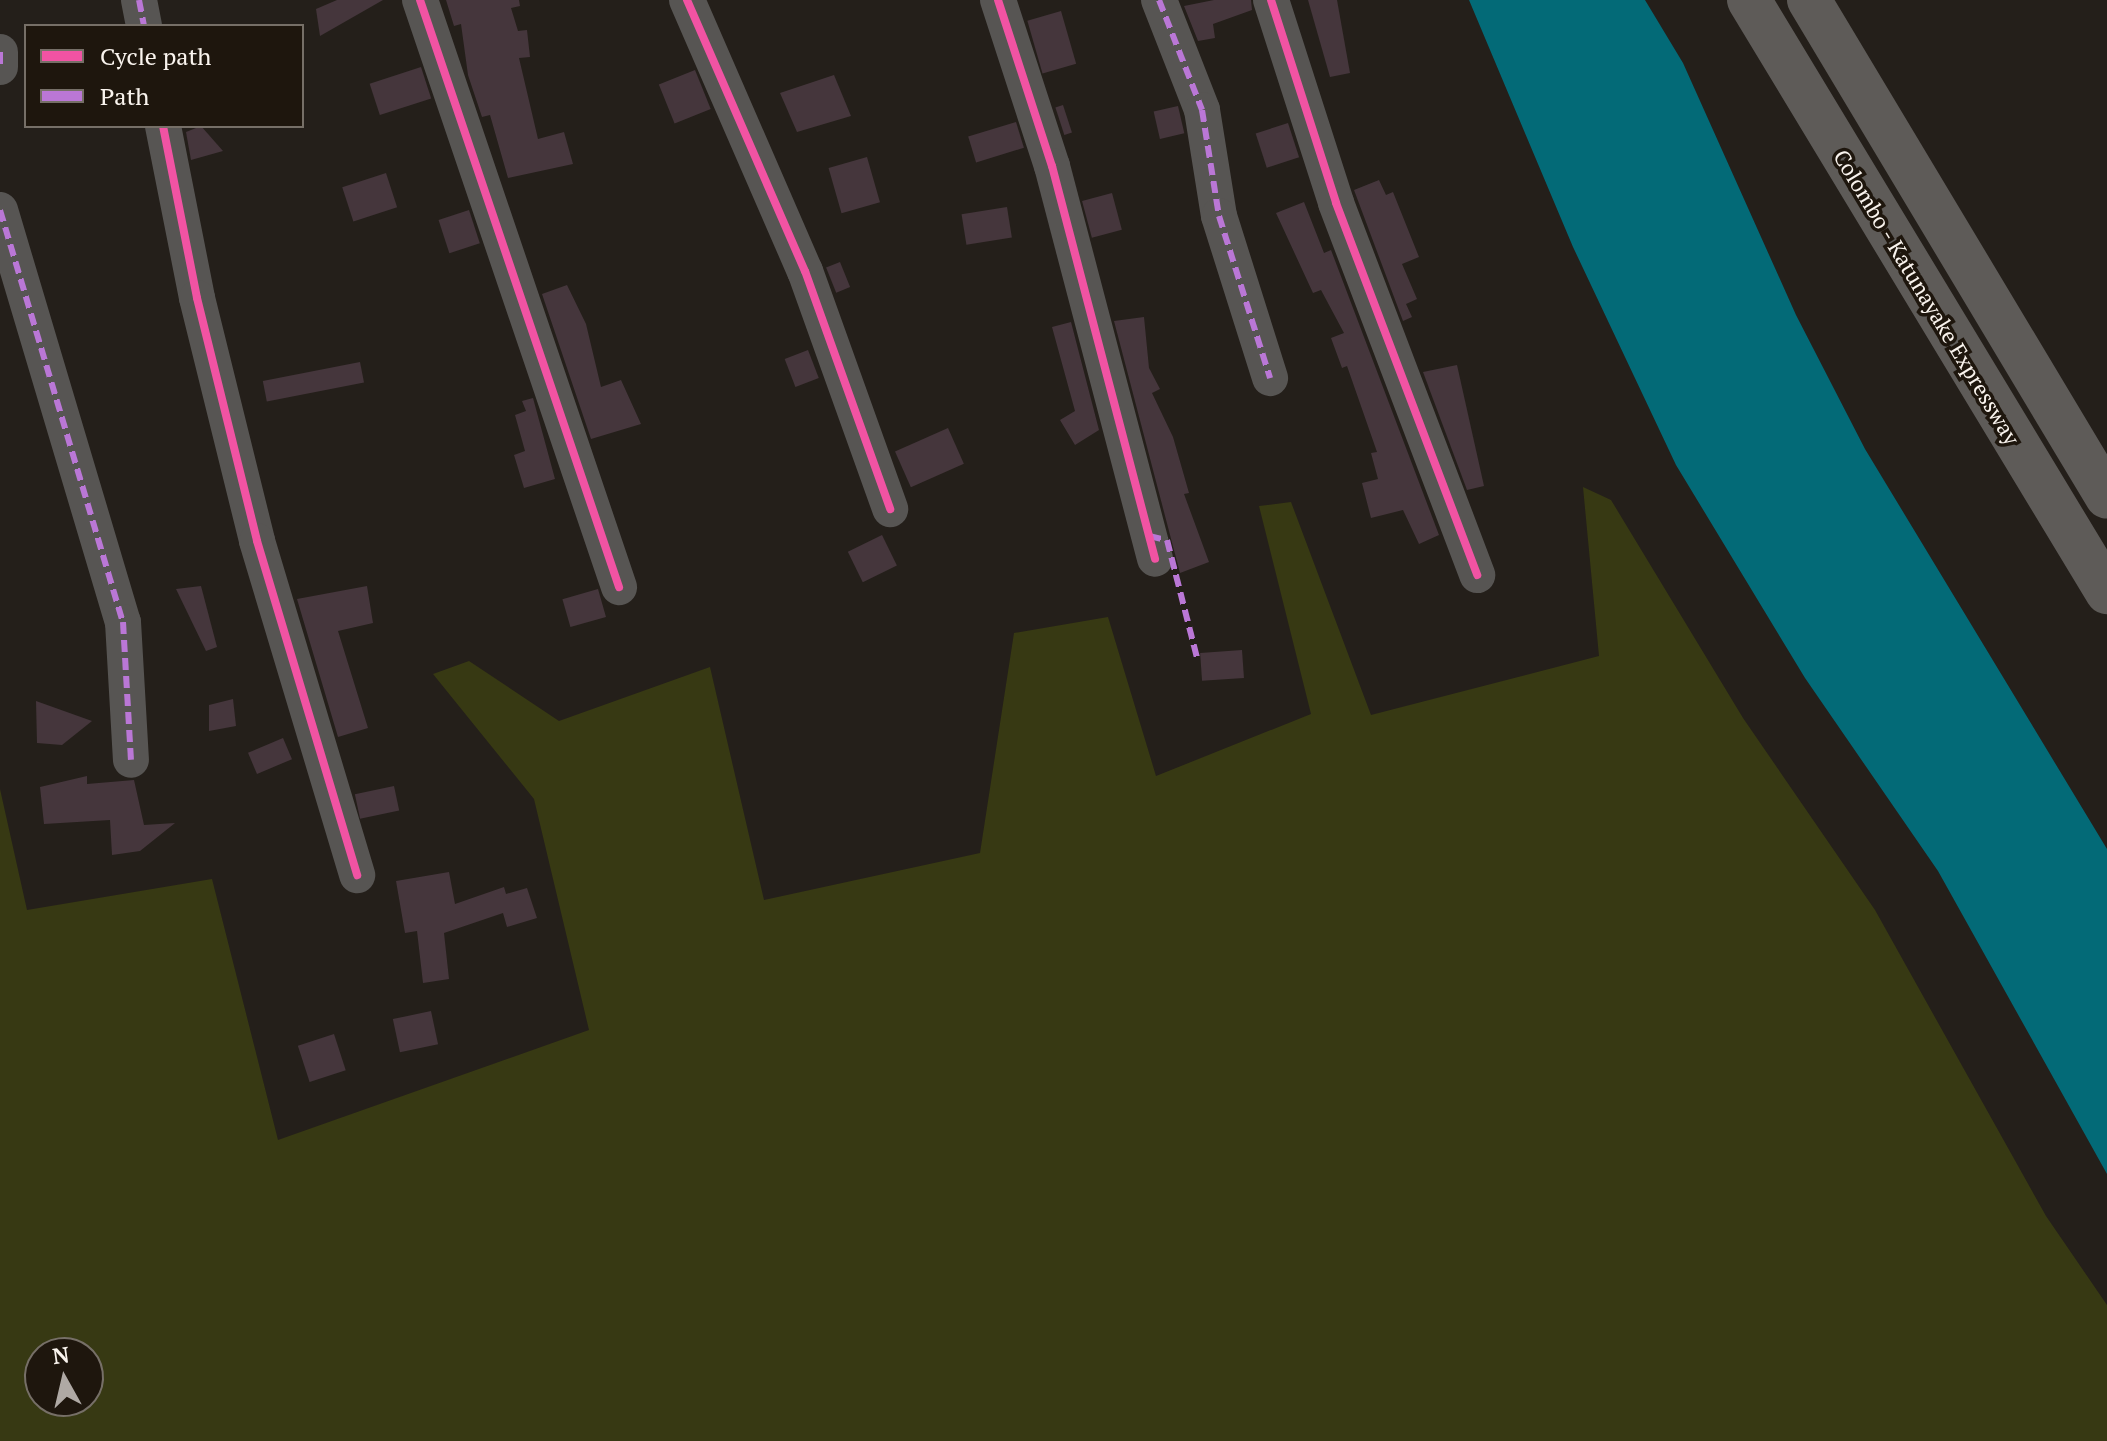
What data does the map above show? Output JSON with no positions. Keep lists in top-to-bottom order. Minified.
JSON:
{"streets":{"highway":["Colombo - Katunayake Expressway"]},"legend":["Cycle path","Path"],"north":"top"}
